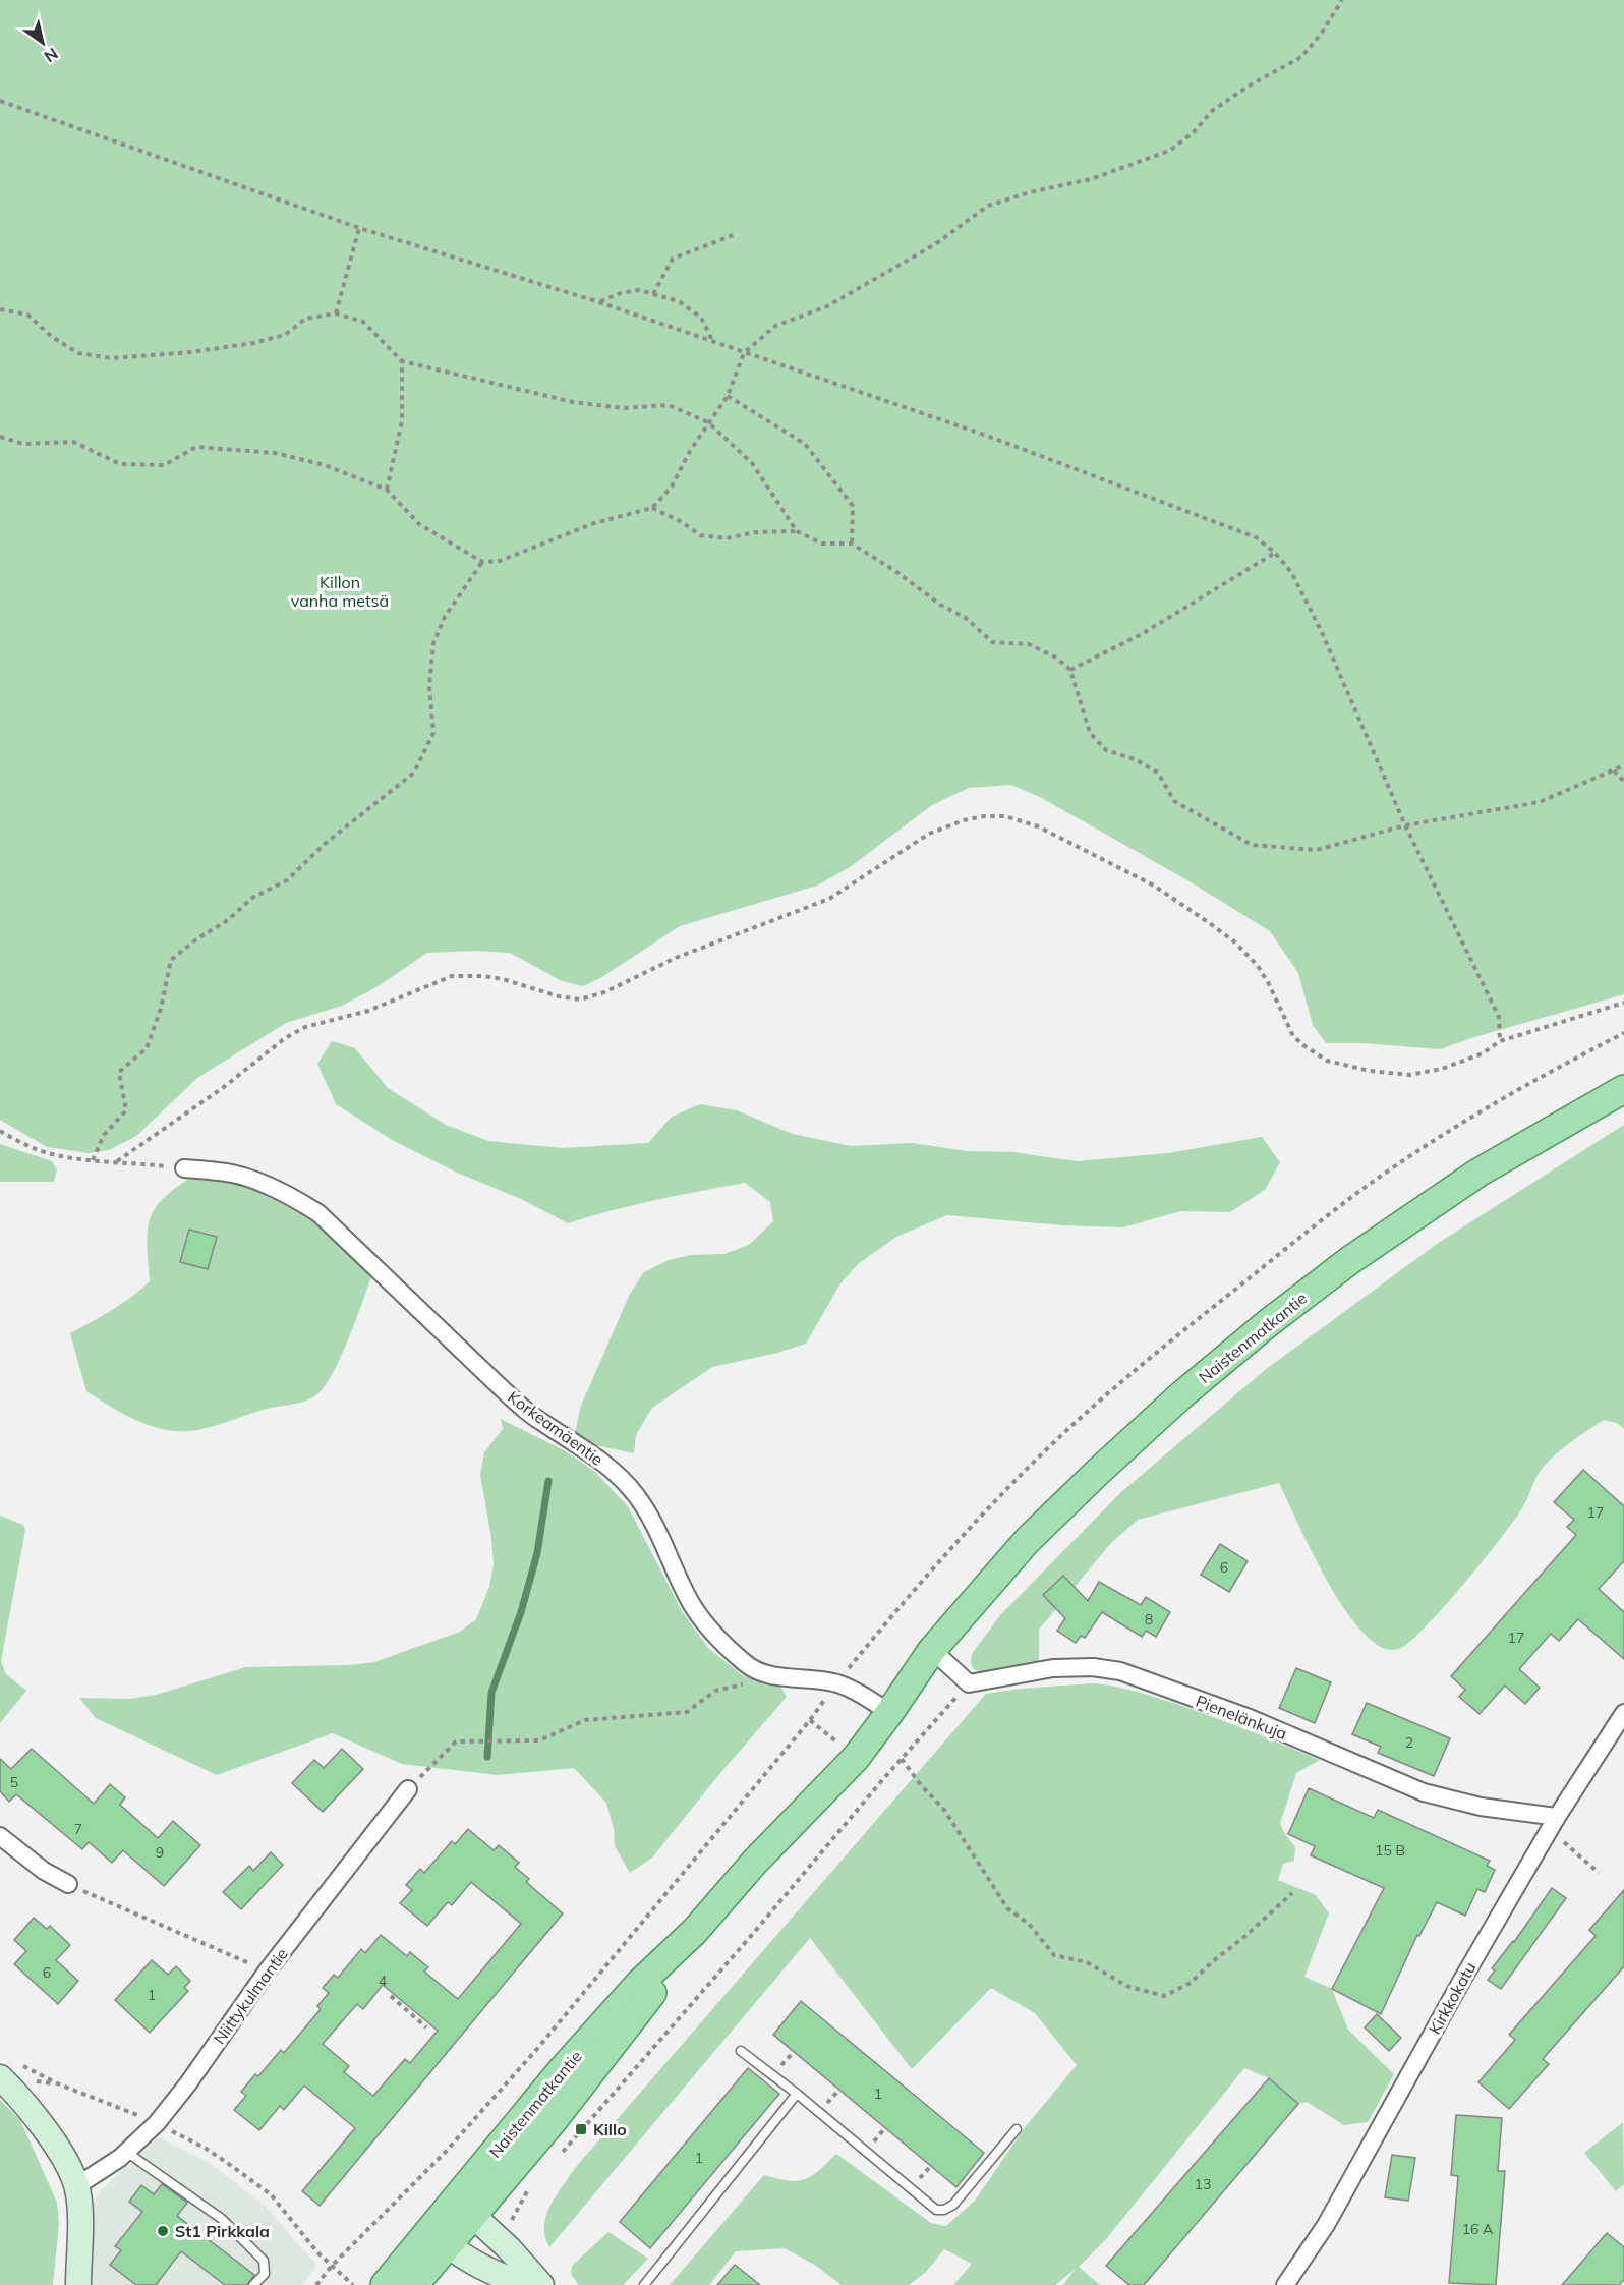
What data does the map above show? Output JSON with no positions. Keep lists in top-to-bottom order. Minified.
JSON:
{"streets":{"main road":["Naistenmatkantie"],"street":["Korkeamäentie","Pienelänkuja","Niittykulmantie","Kirkkokatu"]},"crossings":[["Naistenmatkantie","Korkeamäentie"],["Pienelänkuja","Kirkkokatu"]],"parks":["Killon vanha metsä"],"places":{"transit":["Killo"],"other":["St1 Pirkkala"]},"house_numbers":["17","6","8","17","2","5","7","15 B","9","6","4","1","1","1","13","16 A"],"north":"bottom right"}
